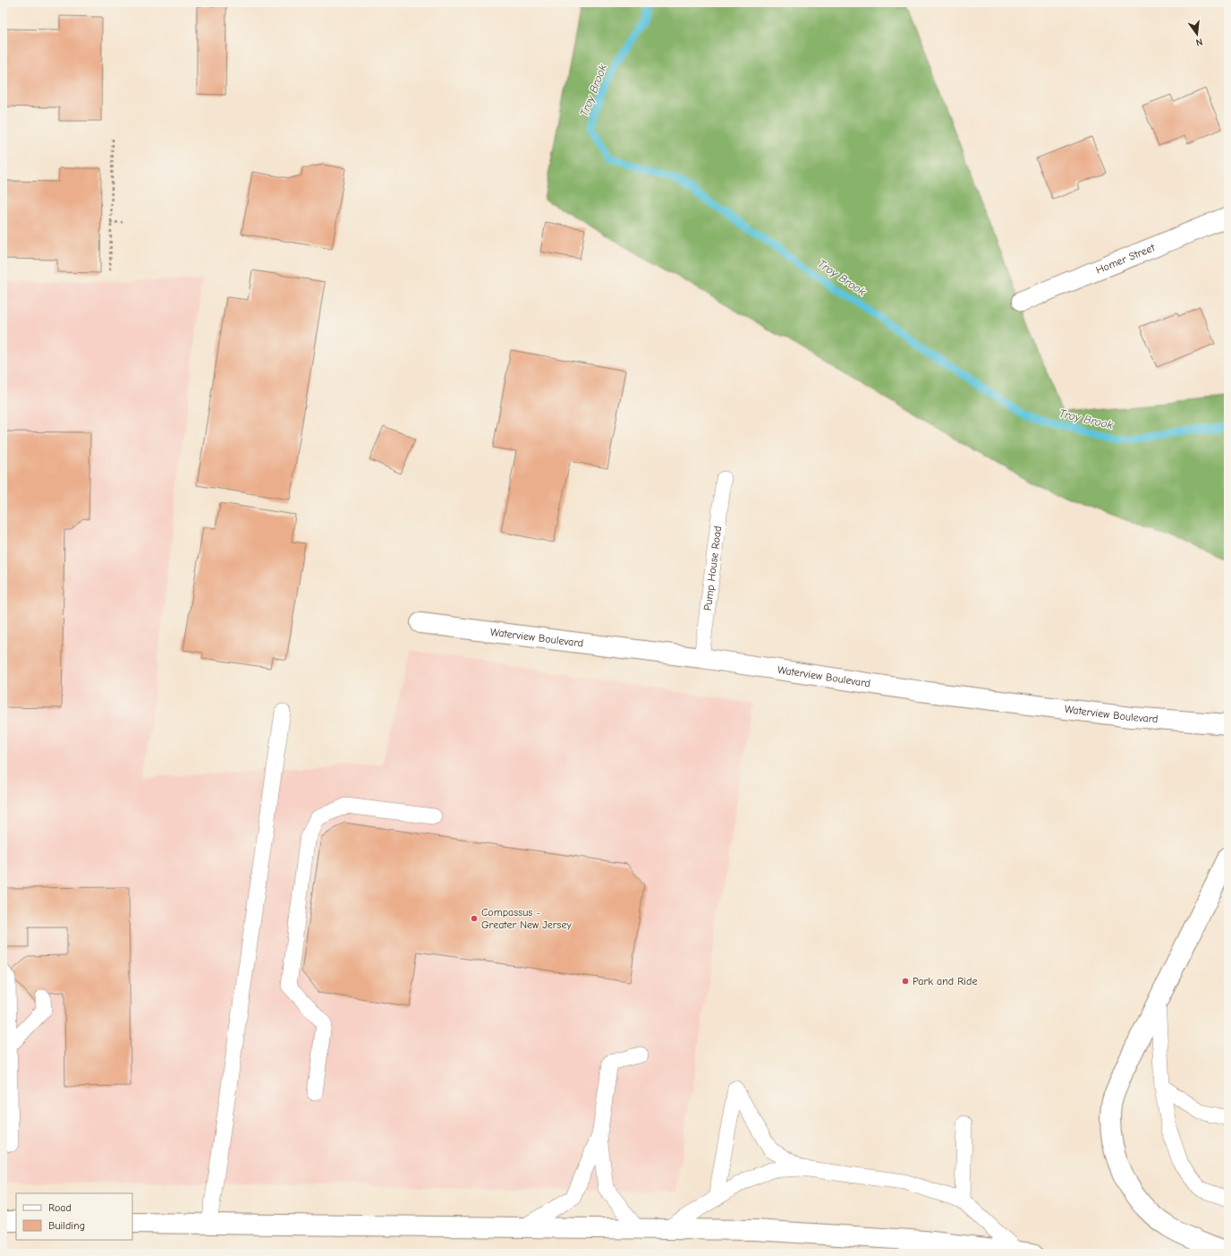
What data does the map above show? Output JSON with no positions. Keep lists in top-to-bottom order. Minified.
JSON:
{"streets":{"main road":["Homer Street","Waterview Boulevard"],"lane":["Pump House Road"]},"crossings":[["Pump House Road","Waterview Boulevard"]],"water":["Troy Brook"],"places":["Compassus - Greater New Jersey","Park and Ride"],"legend":["Road","Building"],"north":"bottom"}
